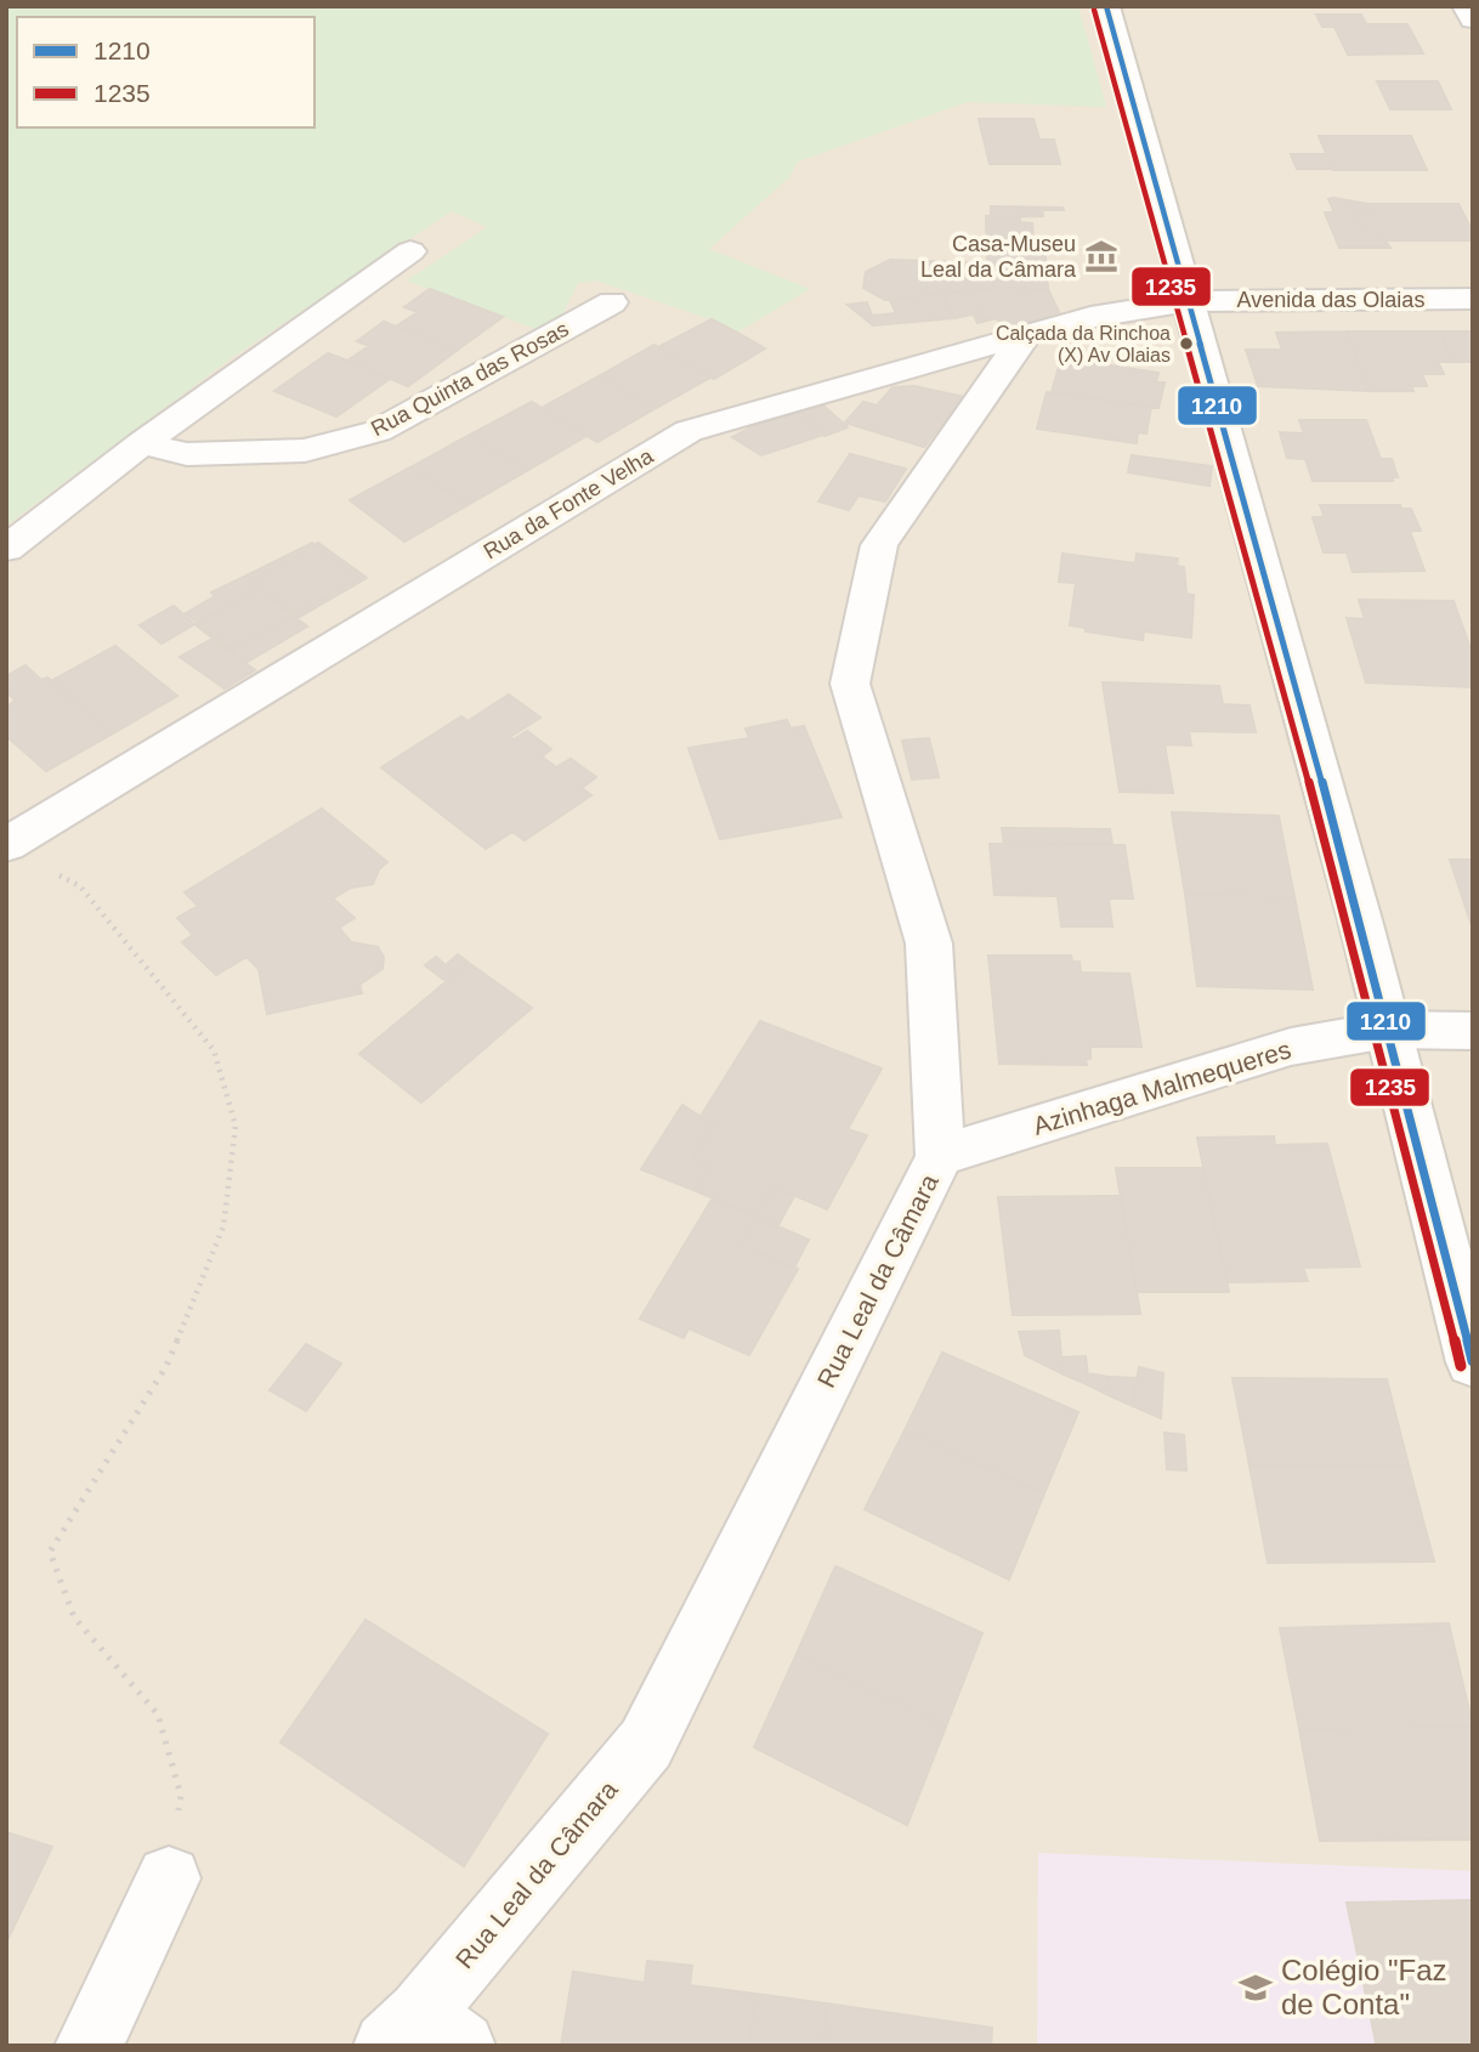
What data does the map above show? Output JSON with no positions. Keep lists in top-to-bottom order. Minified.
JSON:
{"streets":{"street":["Avenida das Olaias","Rua Quinta das Rosas","Rua da Fonte Velha","Azinhaga Malmequeres","Rua Leal da Câmara"]},"crossings":[["Avenida das Olaias","Rua da Fonte Velha"],["Rua da Fonte Velha","Rua Leal da Câmara"],["Azinhaga Malmequeres","Rua Leal da Câmara"]],"places":{"museum":["Casa-Museu Leal da Câmara"],"other":["Calçada da Rinchoa (X) Av Olaias"],"school or university":["Colégio \"Faz de Conta\""]},"lines":["transit line 1210","transit line 1235"],"legend":["1210","1235"]}
